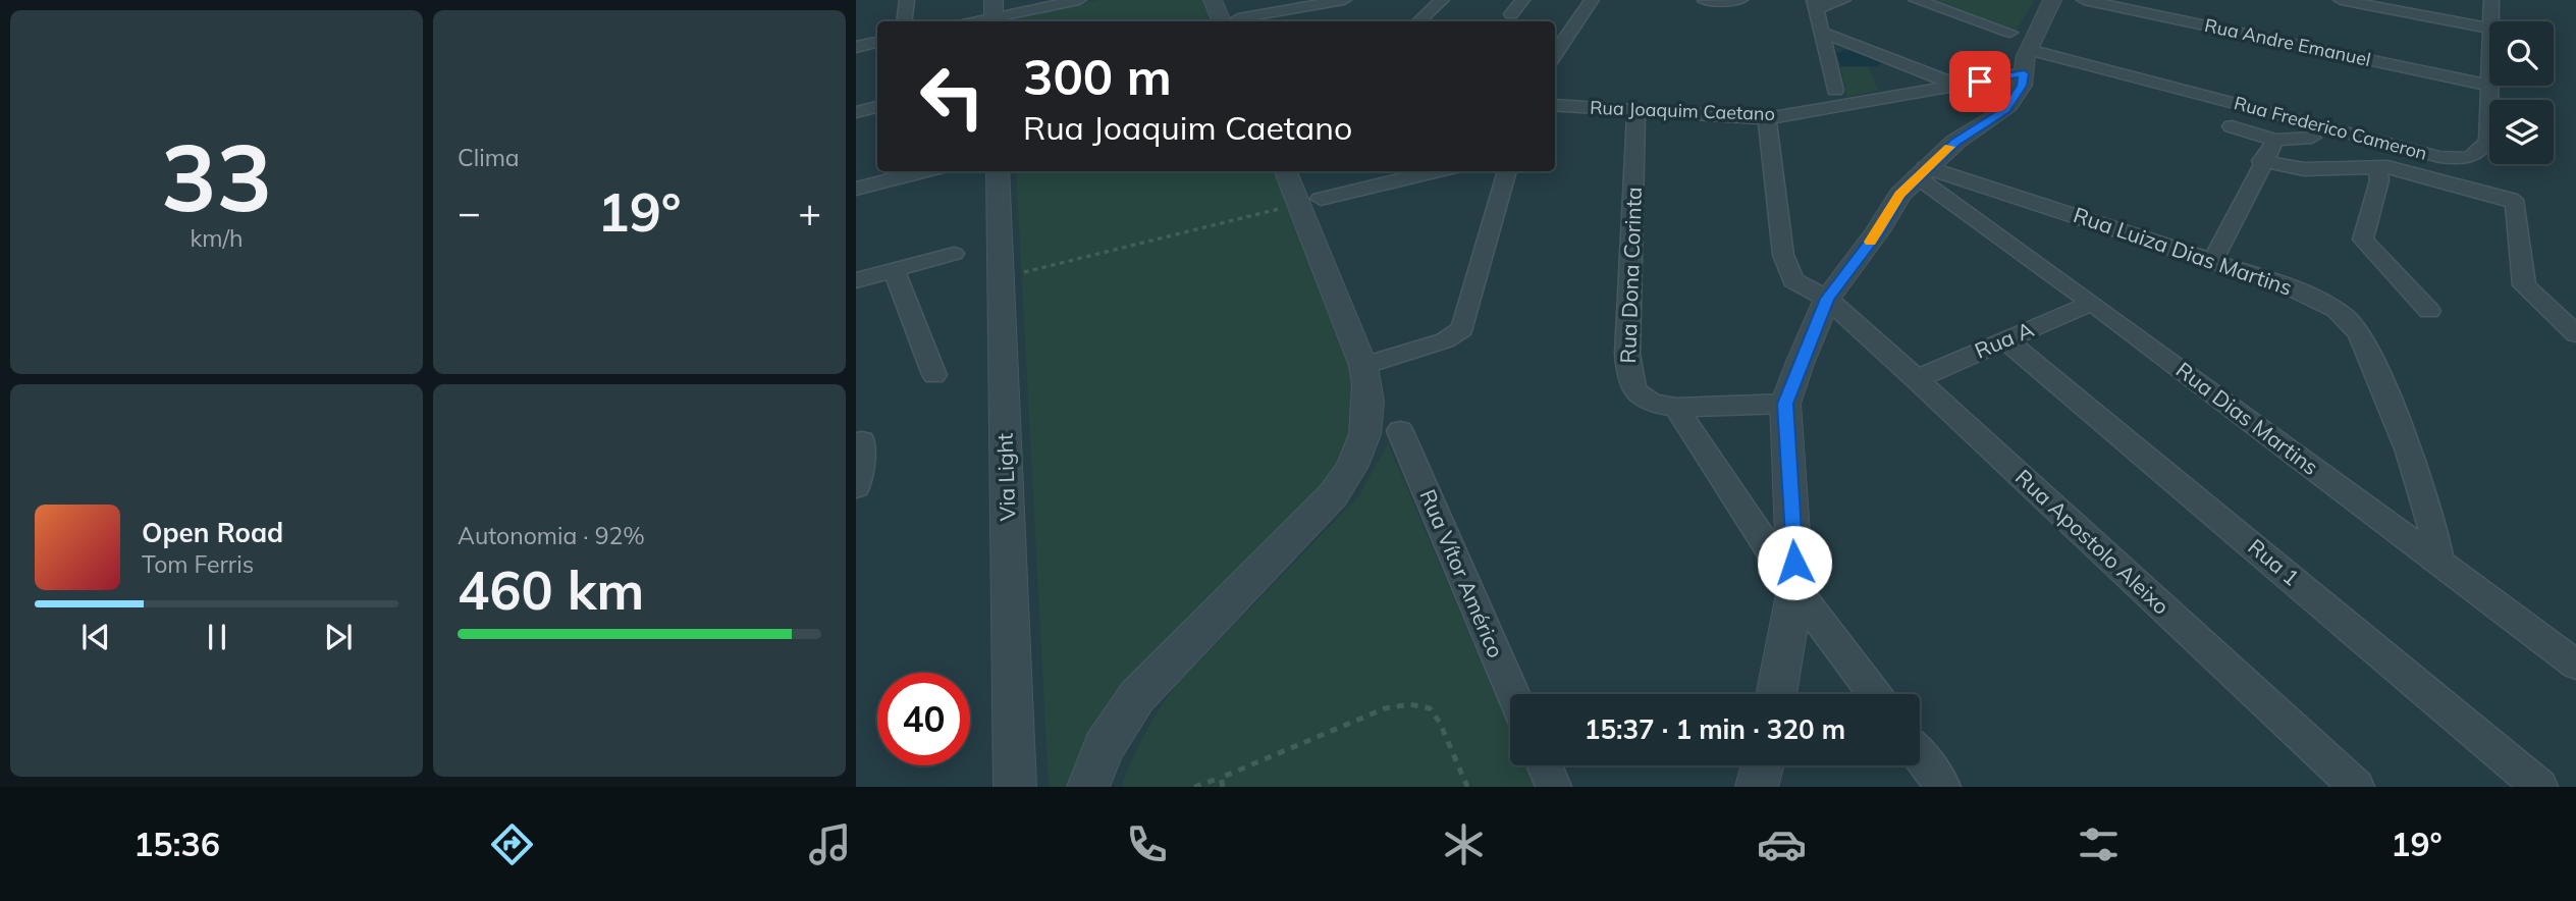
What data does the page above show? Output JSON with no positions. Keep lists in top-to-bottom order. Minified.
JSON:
{"streets":{"street":["Rua Andre Emanuel","Rua Joaquim Caetano","Rua Frederico Cameron","Rua Luiza Dias Martins","Rua Dona Corinta","Rua A","Rua Dias Martins","Via Light","Rua Apostolo Aleixo","Rua 1","Rua Vítor Américo"]},"crossings":[["Rua Joaquim Caetano","Rua Frederico Cameron"],["Rua Joaquim Caetano","Rua Dona Corinta"],["Rua Joaquim Caetano","Rua Apostolo Aleixo"],["Rua Luiza Dias Martins","Rua Dias Martins"],["Rua A","Rua Dias Martins"],["Rua A","Rua Apostolo Aleixo"],["Rua A","Rua 1"]],"page":{"tile":[["33","km/h"],"Clima",["Autonomia · 92%","460 km"]],"turn":["300 m","Rua Joaquim Caetano"],"heat":["−","19°","+"],"song":["Open Road","Tom Ferris"],"limit":"40","trip":"15:37 · 1 min · 320 m","tabs":["15:36","19°"]}}
